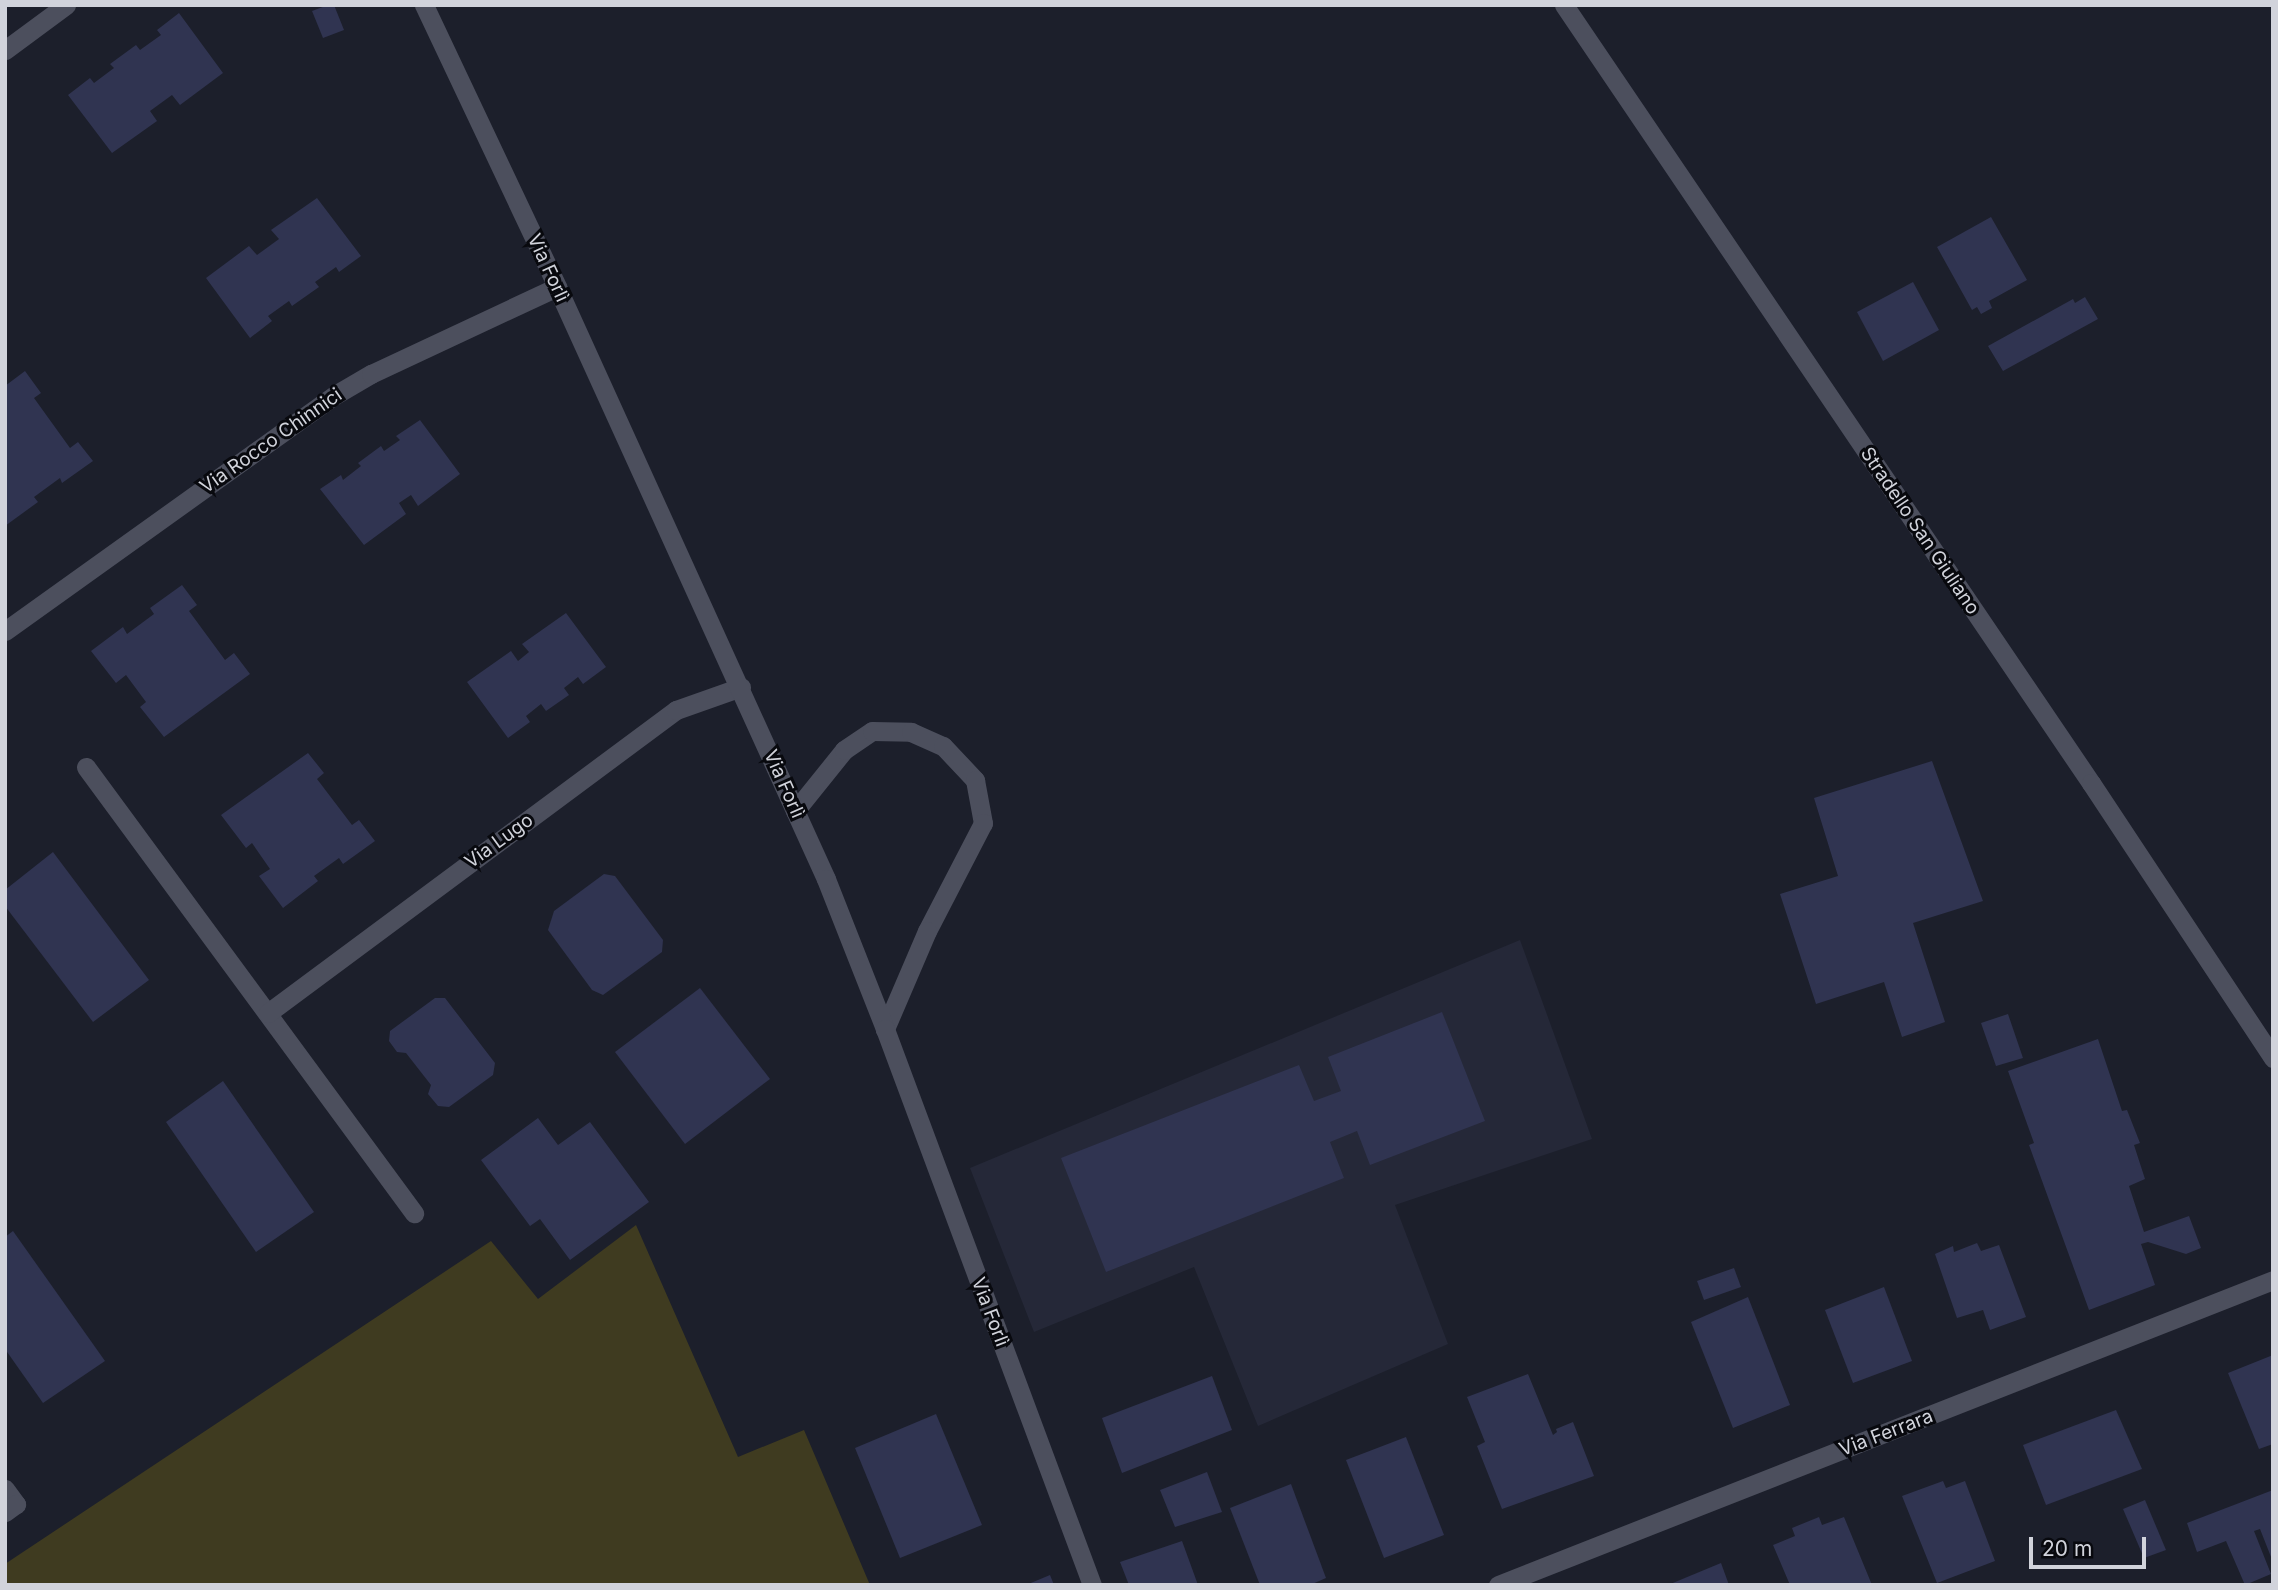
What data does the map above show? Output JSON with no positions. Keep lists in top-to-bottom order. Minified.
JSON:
{"streets":{"street":["Via Forlì","Via Rocco Chinnici","Stradello San Giuliano","Via Lugo","Via Ferrara"]},"crossings":[["Via Forlì","Via Rocco Chinnici"],["Via Forlì","Via Lugo"]],"scale_bar":"20 m"}
